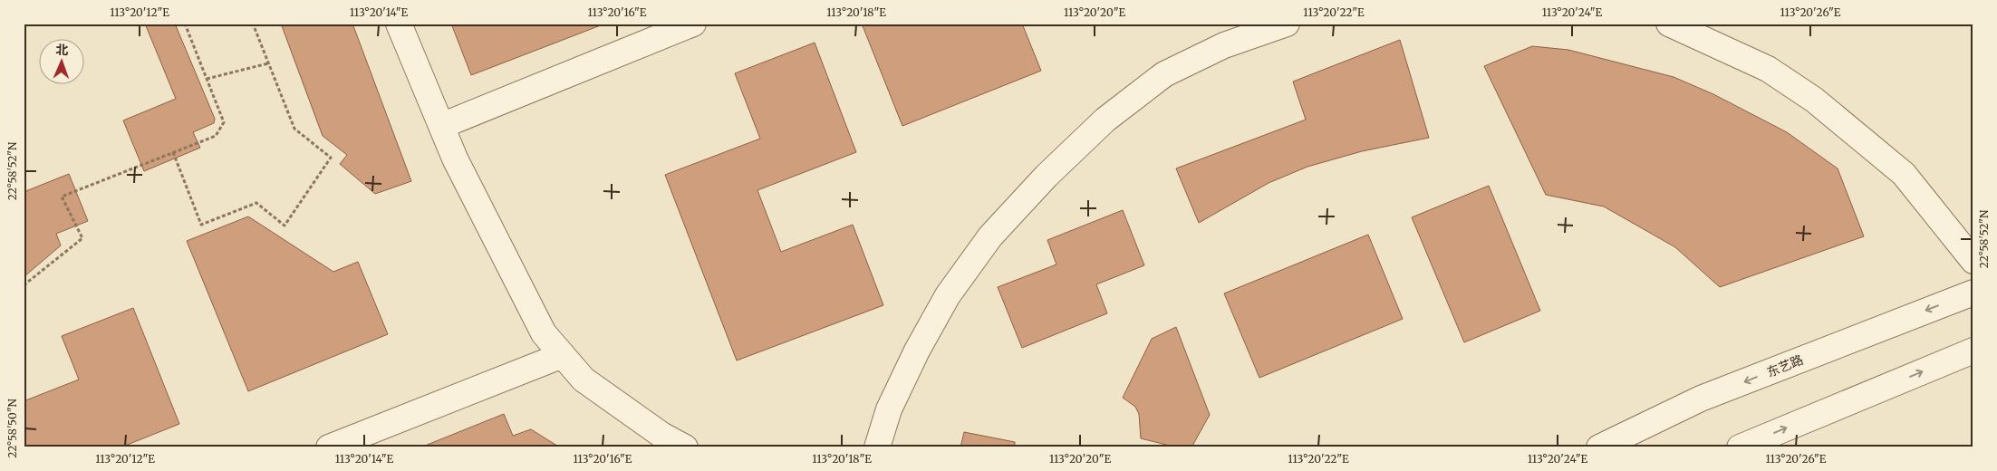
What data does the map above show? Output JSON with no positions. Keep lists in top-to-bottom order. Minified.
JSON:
{"streets":{"street":["东艺路"]},"north":"top","coordinates":["113°20'12\"E","113°20'14\"E","113°20'16\"E","113°20'18\"E","113°20'20\"E","113°20'22\"E","113°20'24\"E","113°20'26\"E","22°58'52\"N","22°58'50\"N"]}
